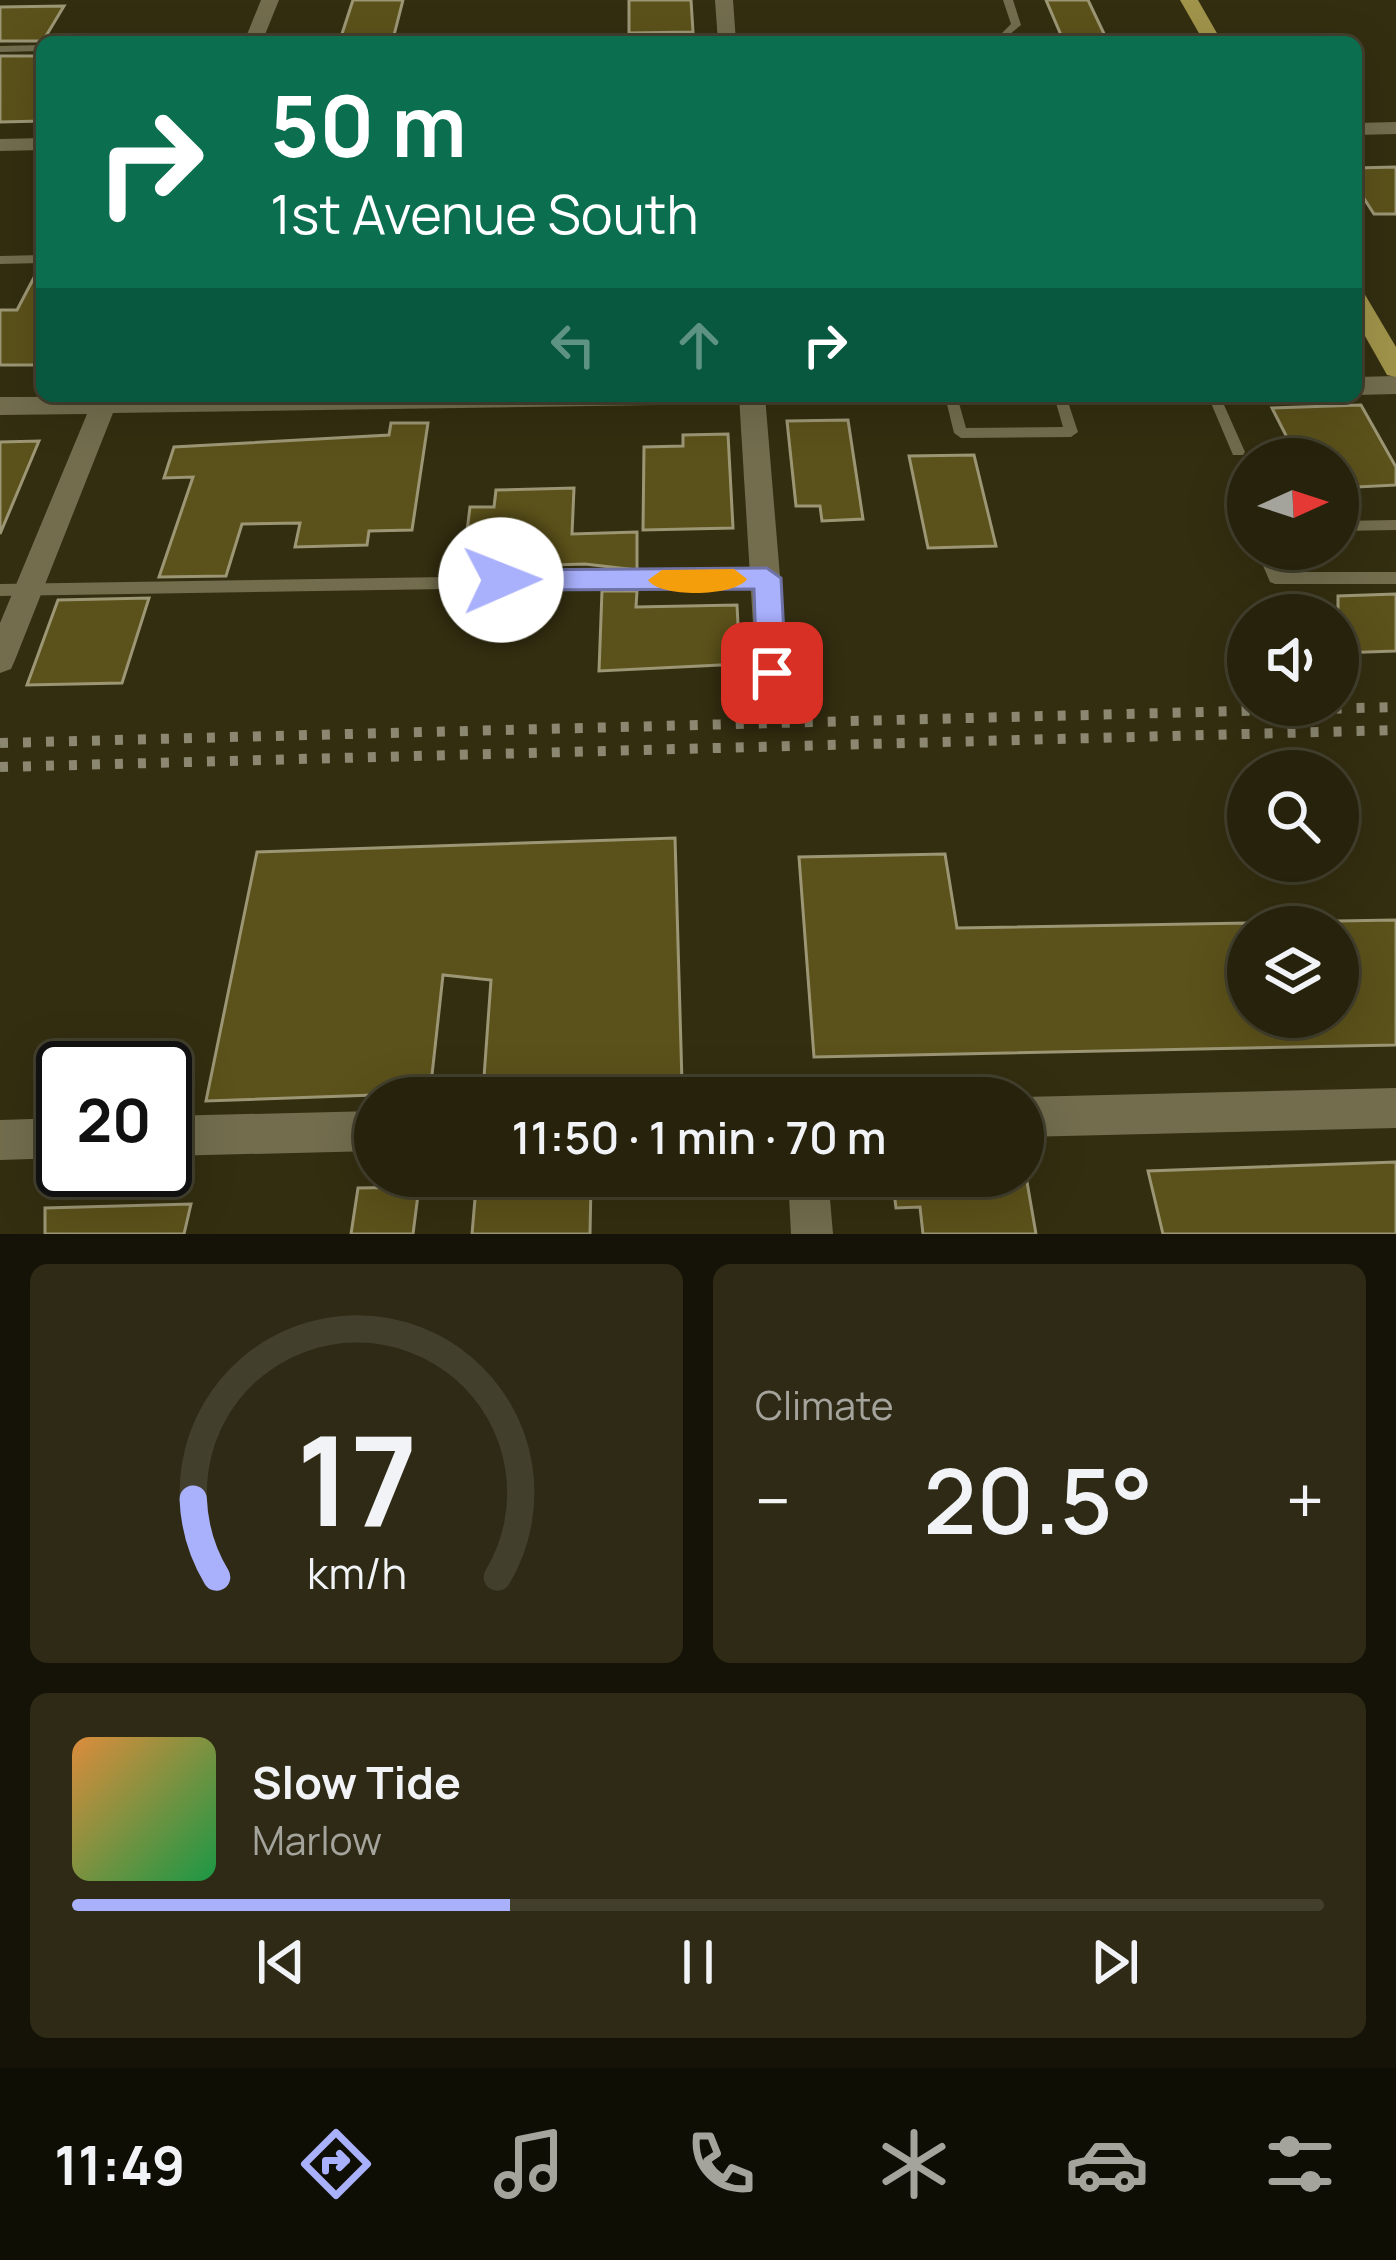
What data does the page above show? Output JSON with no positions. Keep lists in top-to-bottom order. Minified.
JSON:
{"north":"right","page":{"turn":["50 m","1st Avenue South"],"limit":"20","trip":"11:50 · 1 min · 70 m","tile":"Climate","heat":["−","20.5°","+"],"song":["Slow Tide","Marlow"],"tabs":"11:49","gauge":["17","km/h"]}}
